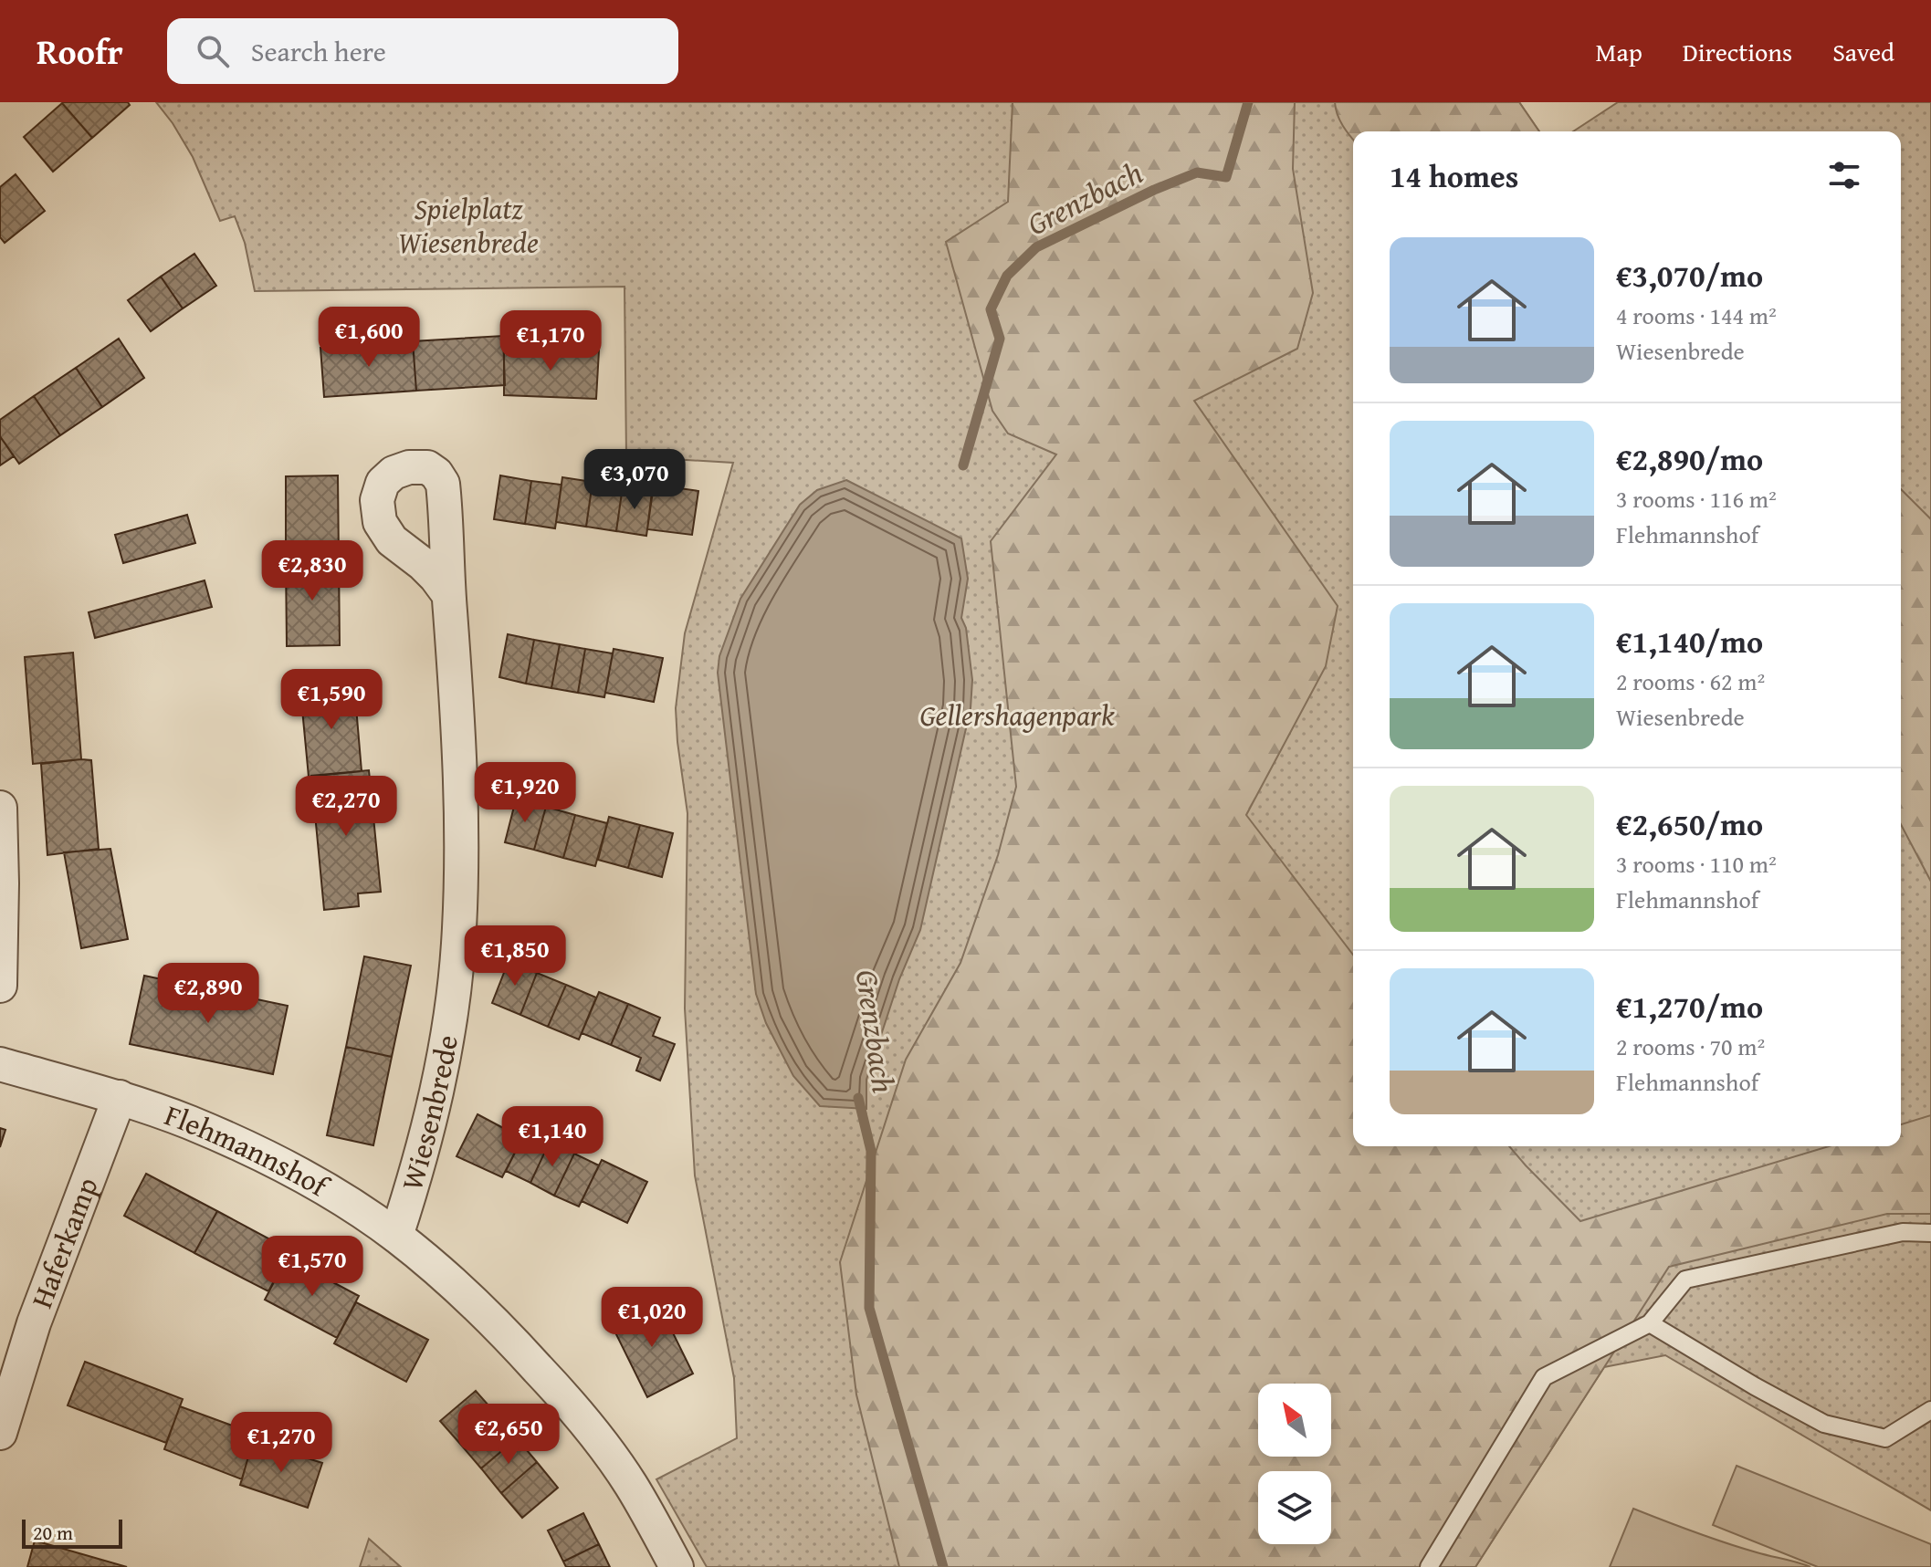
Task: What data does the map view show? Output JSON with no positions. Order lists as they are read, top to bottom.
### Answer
{
  "streets": {
    "street": ["Wiesenbrede", "Flehmannshof", "Haferkamp"]
  },
  "crossings": [
    ["Wiesenbrede", "Flehmannshof"],
    ["Flehmannshof", "Haferkamp"]
  ],
  "water": ["Grenzbach"],
  "parks": ["Spielplatz Wiesenbrede", "Gellershagenpark"],
  "scale_bar": "20 m",
  "north": "top left",
  "page": {
    "header": "Roofr",
    "search": "Search here",
    "nav": ["Map", "Directions", "Saved"],
    "heading": "14 homes",
    "list": [
      {
        "name": "€3,070/mo",
        "note": "4 rooms · 144 m² · Wiesenbrede"
      },
      {
        "name": "€2,890/mo",
        "note": "3 rooms · 116 m² · Flehmannshof"
      },
      {
        "name": "€1,140/mo",
        "note": "2 rooms · 62 m² · Wiesenbrede"
      },
      {
        "name": "€2,650/mo",
        "note": "3 rooms · 110 m² · Flehmannshof"
      },
      {
        "name": "€1,270/mo",
        "note": "2 rooms · 70 m² · Flehmannshof"
      }
    ],
    "price": [
      "€1,600",
      "€1,170",
      "€3,070",
      "€2,830",
      "€1,590",
      "€1,920",
      "€2,270",
      "€1,850",
      "€2,890",
      "€1,140",
      "€1,570",
      "€1,020",
      "€2,650",
      "€1,270"
    ],
    "scale": "20 m"
  }
}
